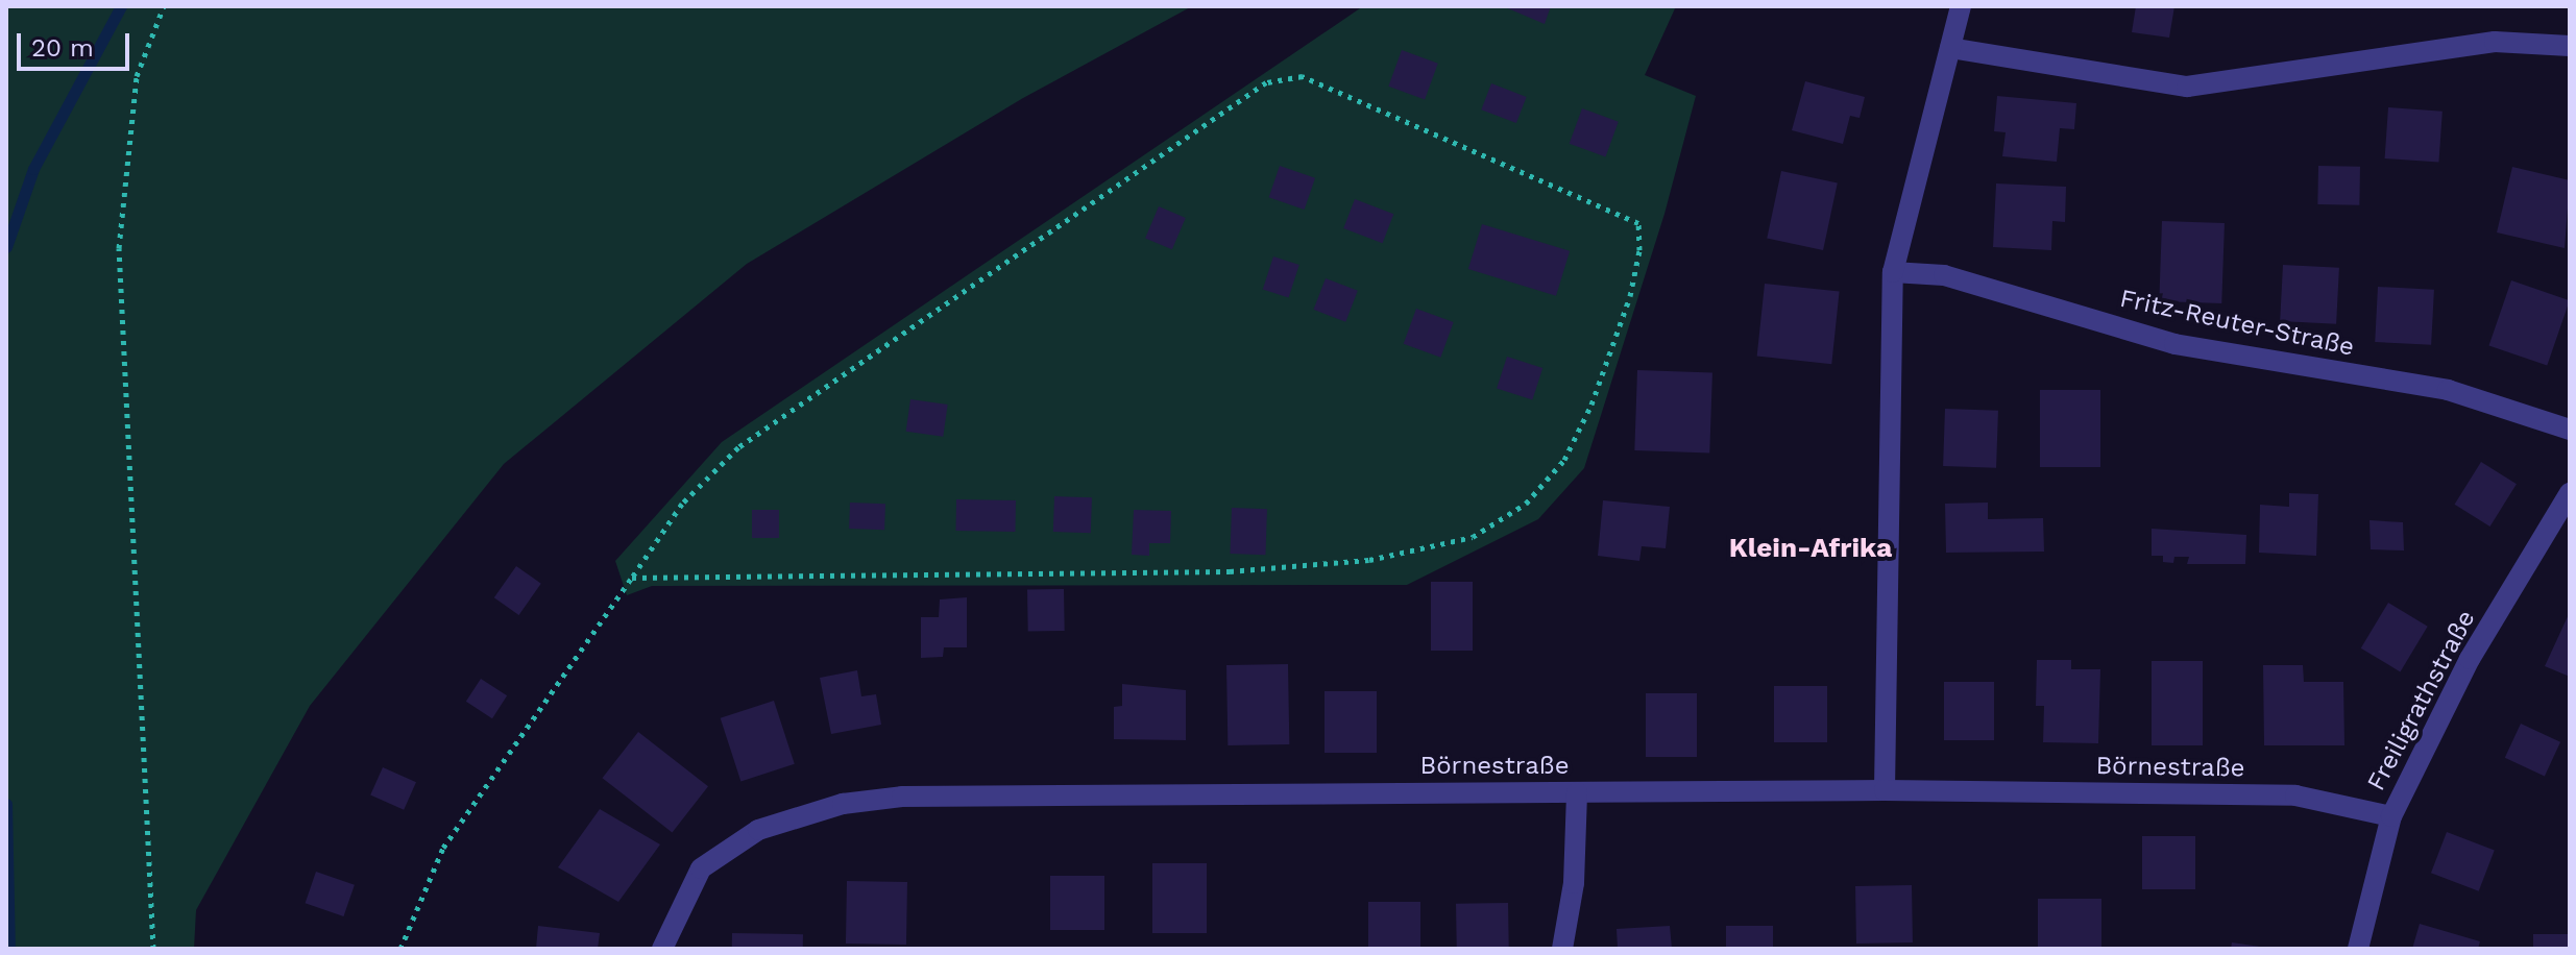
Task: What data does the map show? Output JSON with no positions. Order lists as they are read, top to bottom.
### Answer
{
  "streets": {
    "street": ["Fritz-Reuter-Straße", "Freiligrathstraße", "Börnestraße"]
  },
  "crossings": [
    ["Freiligrathstraße", "Börnestraße"]
  ],
  "districts": ["Klein-Afrika"],
  "scale_bar": "20 m"
}
